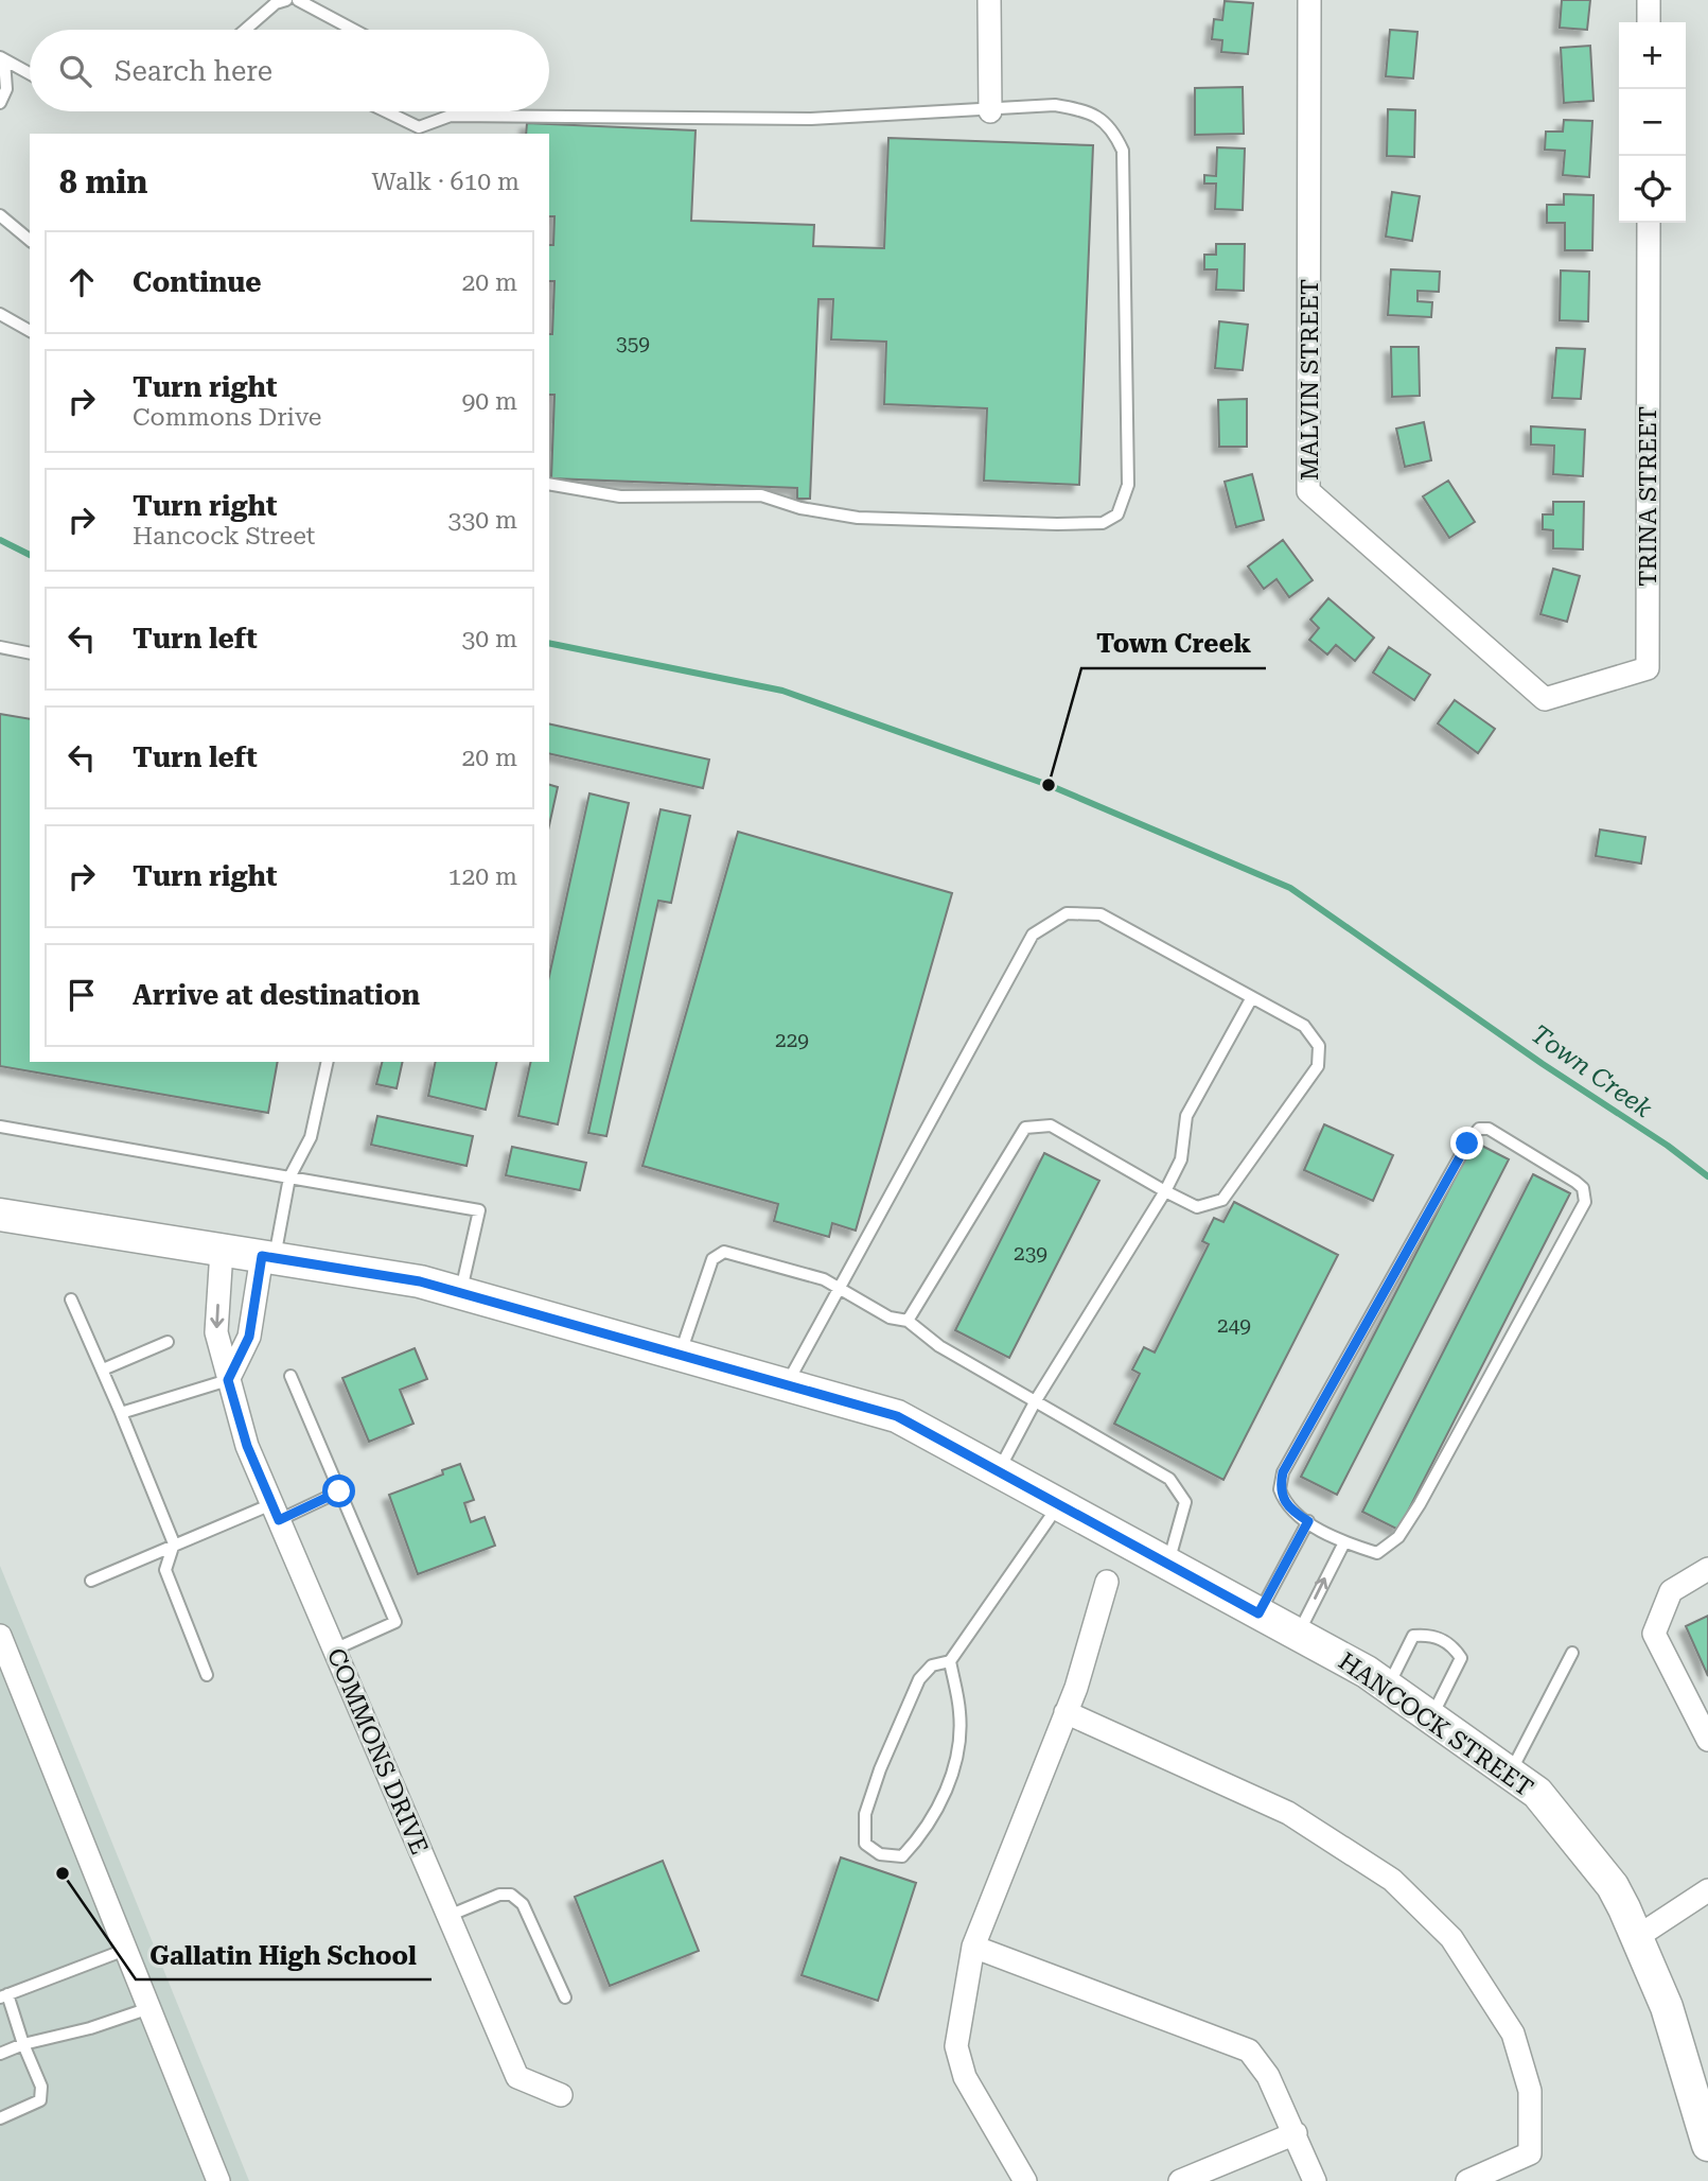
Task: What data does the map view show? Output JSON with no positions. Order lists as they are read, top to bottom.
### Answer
{
  "streets": {
    "street": [
      "MALVIN STREET",
      "TRINA STREET",
      "HANCOCK STREET",
      "COMMONS DRIVE"
    ]
  },
  "crossings": [
    ["MALVIN STREET", "TRINA STREET"],
    ["HANCOCK STREET", "COMMONS DRIVE"]
  ],
  "water": ["Town Creek"],
  "places": ["Town Creek", "Gallatin High School"],
  "house_numbers": [
    "359",
    "229",
    "239",
    "249"
  ],
  "page": {
    "map_buttons": ["+", "−"],
    "search": "Search here",
    "heading": ["8 min", "Walk · 610 m"],
    "list": [
      ["Continue", "20 m"],
      ["Turn right", "Commons Drive", "90 m"],
      ["Turn right", "Hancock Street", "330 m"],
      ["Turn left", "30 m"],
      ["Turn left", "20 m"],
      ["Turn right", "120 m"],
      "Arrive at destination"
    ]
  }
}
